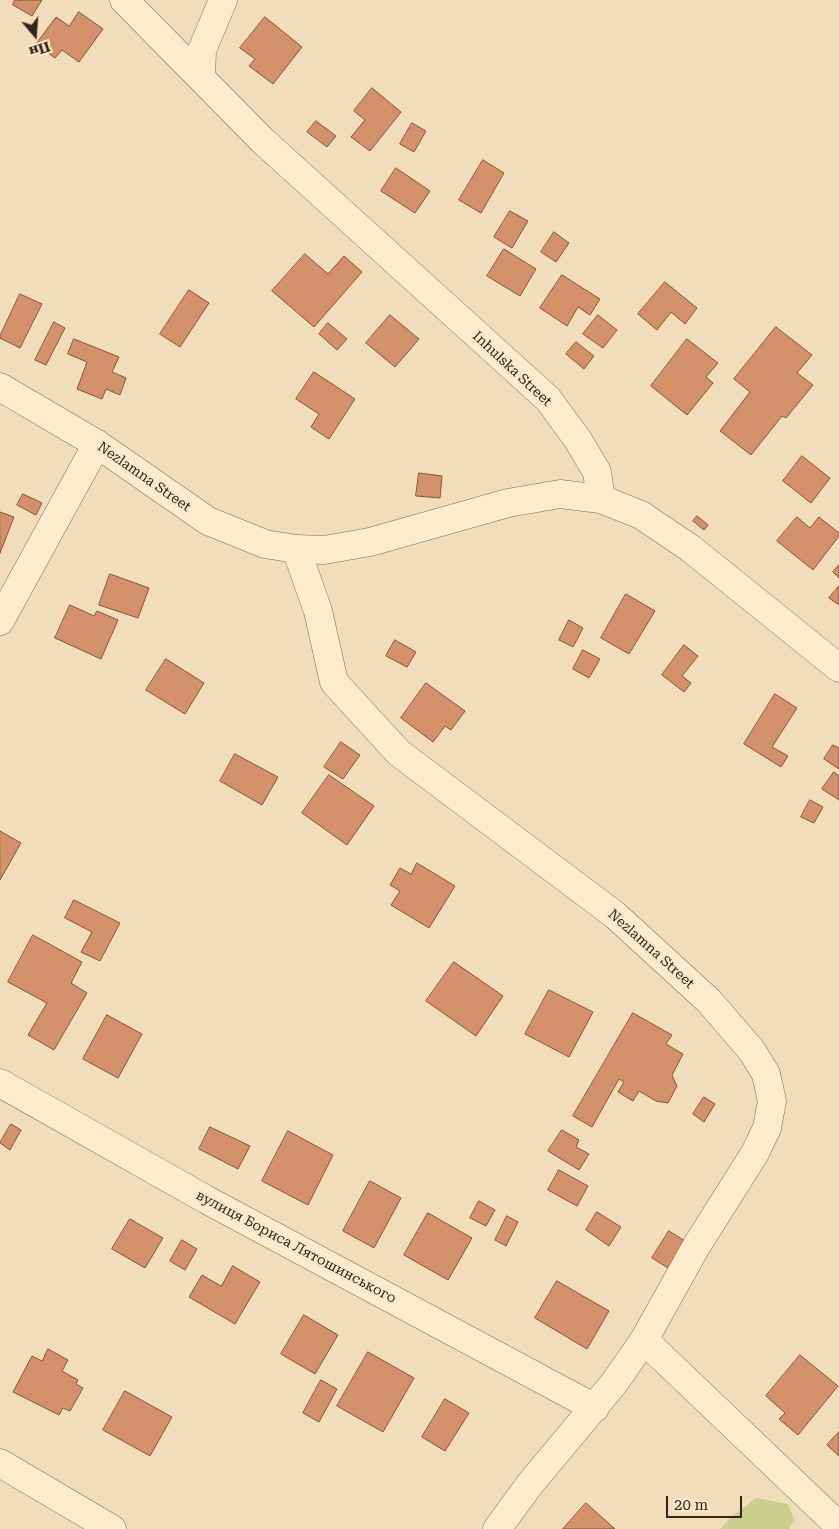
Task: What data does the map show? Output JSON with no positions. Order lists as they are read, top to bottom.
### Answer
{
  "streets": {
    "street": ["Inhulska Street", "Nezlamna Street", "вулиця Бориса Лятошинського"]
  },
  "crossings": [
    ["Inhulska Street", "Nezlamna Street"],
    ["Nezlamna Street", "вулиця Бориса Лятошинського"]
  ],
  "scale_bar": "20 m",
  "north": "bottom"
}
